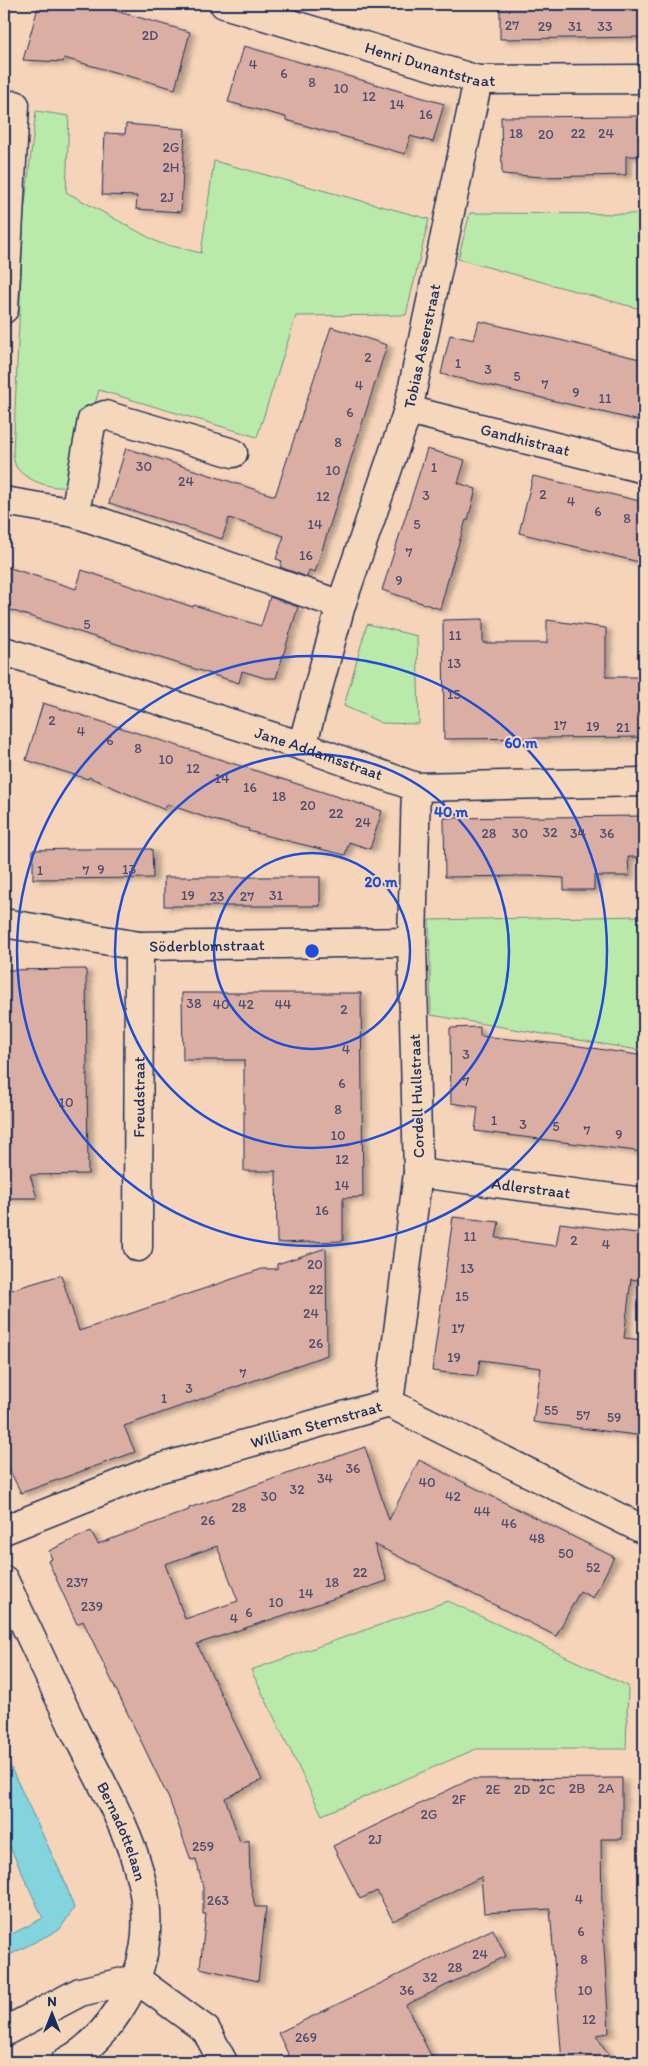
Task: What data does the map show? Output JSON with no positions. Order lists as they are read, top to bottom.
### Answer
{
  "streets": {
    "street": [
      "Henri Dunantstraat",
      "Tobias Asserstraat",
      "Gandhistraat",
      "Jane Addamsstraat",
      "Söderblomstraat",
      "Cordell Hullstraat",
      "Freudstraat",
      "Adlerstraat",
      "William Sternstraat",
      "Bernadottelaan"
    ]
  },
  "crossings": [
    ["Henri Dunantstraat", "Tobias Asserstraat"],
    ["Tobias Asserstraat", "Gandhistraat"],
    ["Tobias Asserstraat", "Jane Addamsstraat"],
    ["Jane Addamsstraat", "Cordell Hullstraat"],
    ["Söderblomstraat", "Cordell Hullstraat"],
    ["Söderblomstraat", "Freudstraat"],
    ["Cordell Hullstraat", "Adlerstraat"],
    ["Cordell Hullstraat", "William Sternstraat"]
  ],
  "house_numbers": [
    "27",
    "29",
    "31",
    "33",
    "2D",
    "4",
    "6",
    "8",
    "10",
    "12",
    "14",
    "16",
    "18",
    "22",
    "24",
    "20",
    "2G",
    "2H",
    "2J",
    "2",
    "1",
    "3",
    "5",
    "7",
    "4",
    "9",
    "11",
    "6",
    "8",
    "30",
    "1",
    "10",
    "24",
    "2",
    "3",
    "12",
    "4",
    "6",
    "8",
    "14",
    "5",
    "7",
    "16",
    "9",
    "5",
    "11",
    "13",
    "15",
    "2",
    "17",
    "19",
    "21",
    "4",
    "6",
    "8",
    "10",
    "12",
    "14",
    "16",
    "18",
    "20",
    "22",
    "24",
    "32",
    "28",
    "30",
    "34",
    "36",
    "9",
    "13",
    "1",
    "7",
    "19",
    "31",
    "23",
    "27",
    "38",
    "40",
    "42",
    "44",
    "2",
    "4",
    "3",
    "7",
    "6",
    "10",
    "8",
    "1",
    "3",
    "5",
    "7",
    "9",
    "10",
    "12",
    "14",
    "16",
    "11",
    "2",
    "4",
    "20",
    "13",
    "22",
    "15",
    "24",
    "17",
    "26",
    "19",
    "7",
    "3",
    "1",
    "55",
    "57",
    "59",
    "36",
    "34",
    "40",
    "32",
    "30",
    "42",
    "28",
    "44",
    "26",
    "46",
    "48",
    "50",
    "52",
    "22",
    "237",
    "18",
    "14",
    "10",
    "239",
    "6",
    "4",
    "2B",
    "2A",
    "2E",
    "2D",
    "2C",
    "2F",
    "2G",
    "2J",
    "259",
    "4",
    "263",
    "6",
    "24",
    "8",
    "28",
    "32",
    "36",
    "10",
    "12",
    "269"
  ],
  "north": "top",
  "rings": ["60 m", "40 m", "20 m"]
}
